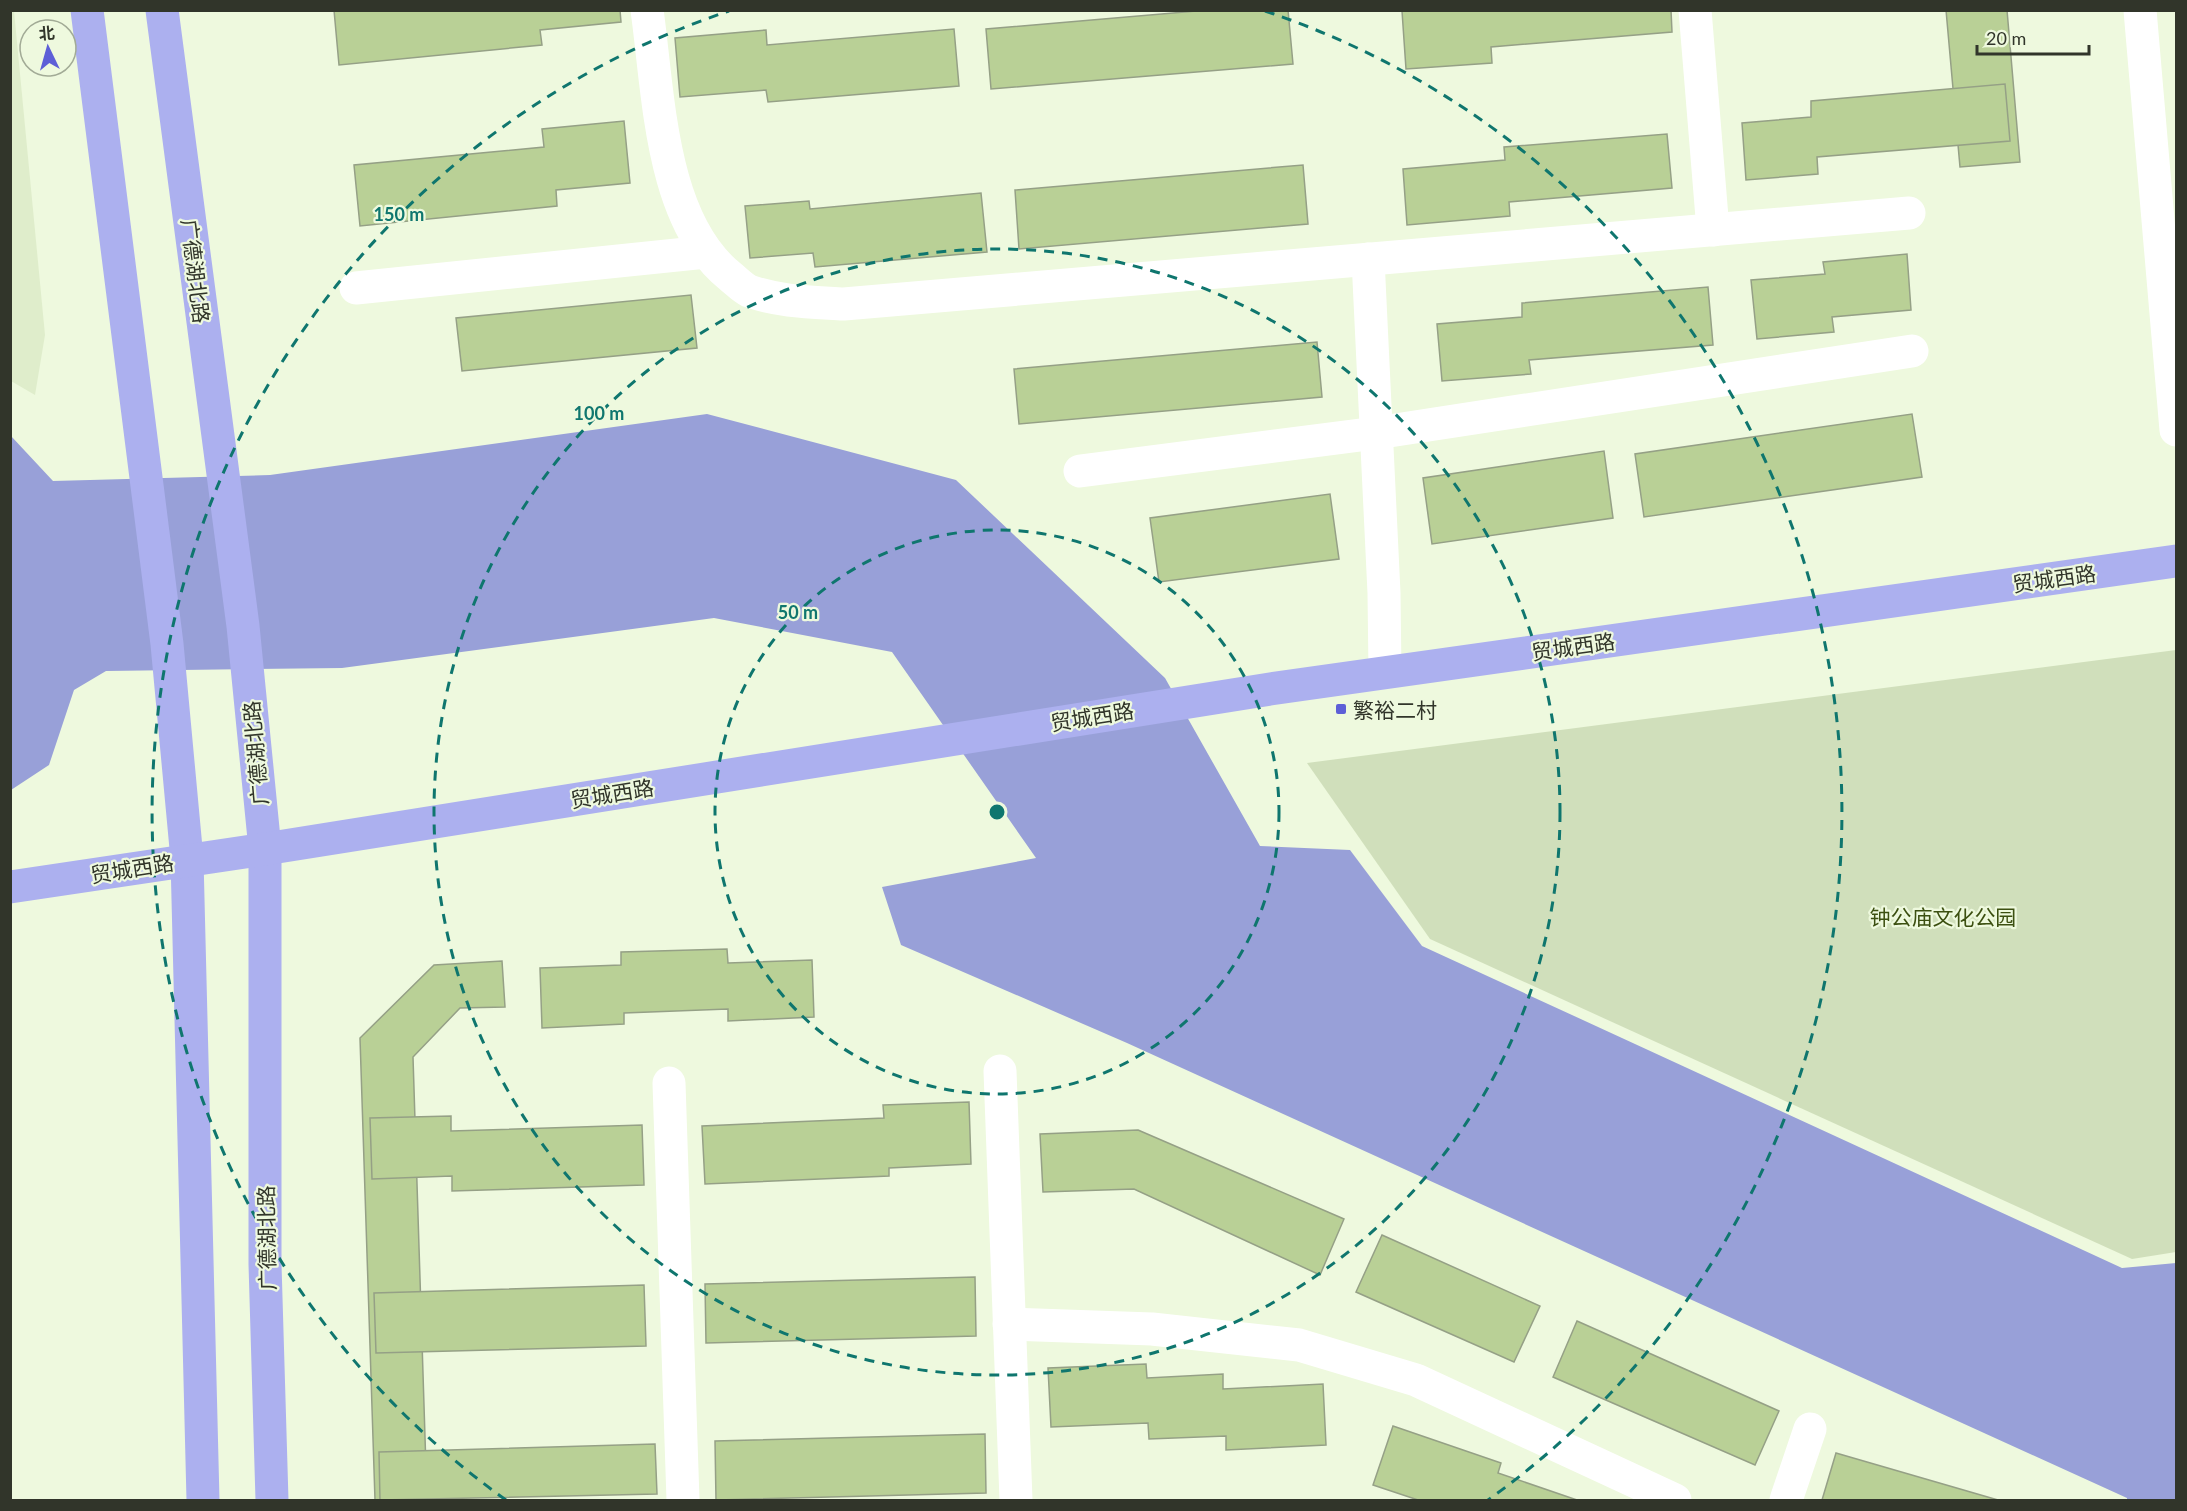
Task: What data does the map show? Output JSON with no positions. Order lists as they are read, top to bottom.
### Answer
{
  "streets": {
    "main road": ["广德湖北路", "贸城西路"]
  },
  "crossings": [
    ["广德湖北路", "贸城西路"]
  ],
  "parks": ["钟公庙文化公园"],
  "places": {
    "transit": ["繁裕二村"]
  },
  "scale_bar": "20 m",
  "north": "top",
  "rings": ["150 m", "100 m", "50 m"]
}
